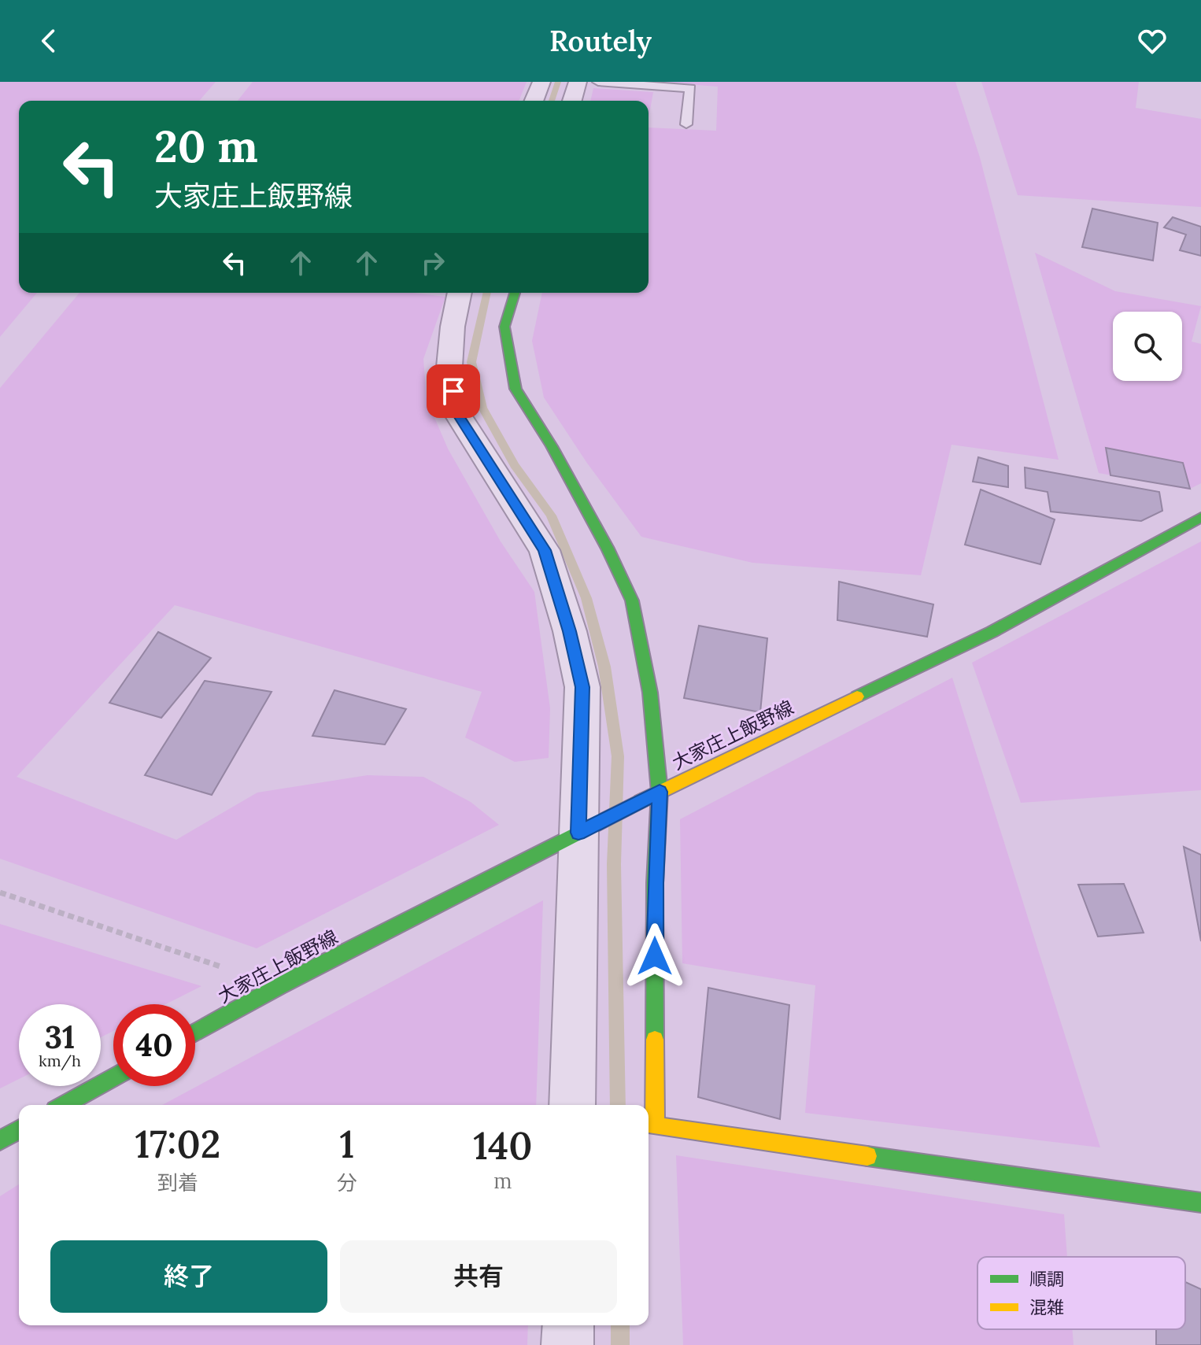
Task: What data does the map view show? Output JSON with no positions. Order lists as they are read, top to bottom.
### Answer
{
  "streets": {
    "street": ["大家庄上飯野線"]
  },
  "legend": ["順調", "混雑"],
  "page": {
    "header": "Routely",
    "turn": ["20 m", "大家庄上飯野線"],
    "speed": "31 km/h",
    "limit": "40",
    "eta": [
      "17:02",
      "到着",
      "1",
      "分",
      "140",
      "m"
    ],
    "buttons": ["終了", "共有"]
  }
}
